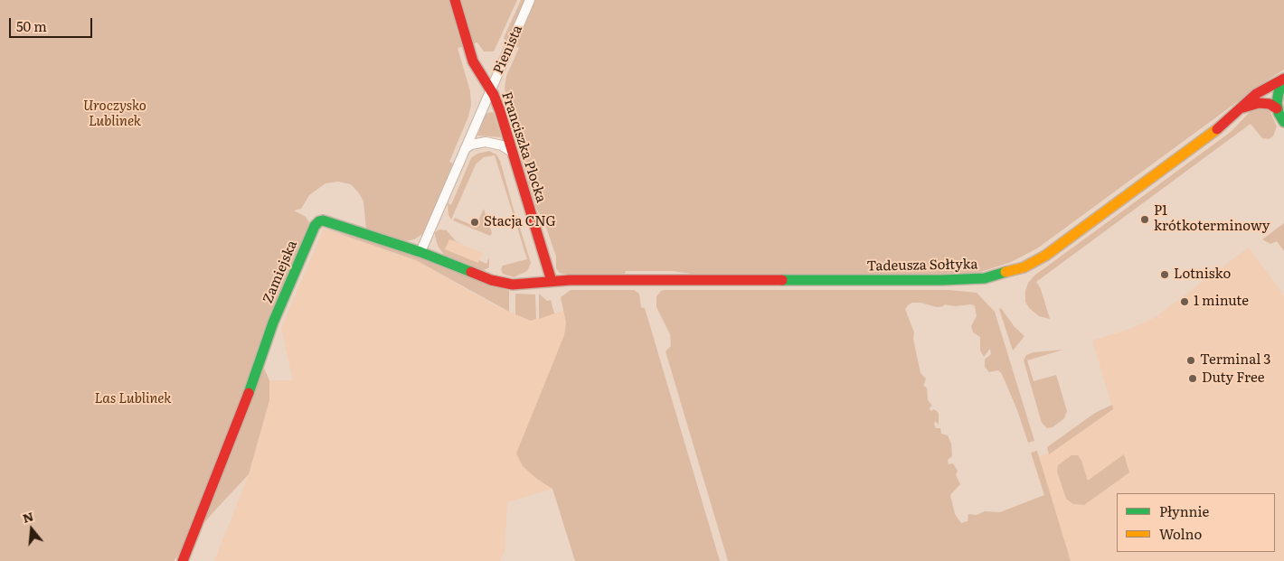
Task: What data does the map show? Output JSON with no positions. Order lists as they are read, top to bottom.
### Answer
{
  "streets": {
    "street": [
      "Pienista",
      "Franciszka Plocka",
      "Tadeusza Sołtyka",
      "Zamiejska"
    ]
  },
  "crossings": [
    ["Pienista", "Franciszka Plocka"],
    ["Pienista", "Zamiejska"],
    ["Franciszka Plocka", "Tadeusza Sołtyka"],
    ["Franciszka Plocka", "Zamiejska"],
    ["Tadeusza Sołtyka", "Zamiejska"]
  ],
  "parks": ["Uroczysko Lublinek", "Las Lublinek"],
  "places": [
    "P1 krótkoterminowy",
    "Stacja CNG",
    "Lotnisko",
    "1 minute",
    "Terminal 3",
    "Duty Free"
  ],
  "legend": ["Płynnie", "Wolno"],
  "scale_bar": "50 m",
  "north": "top"
}
